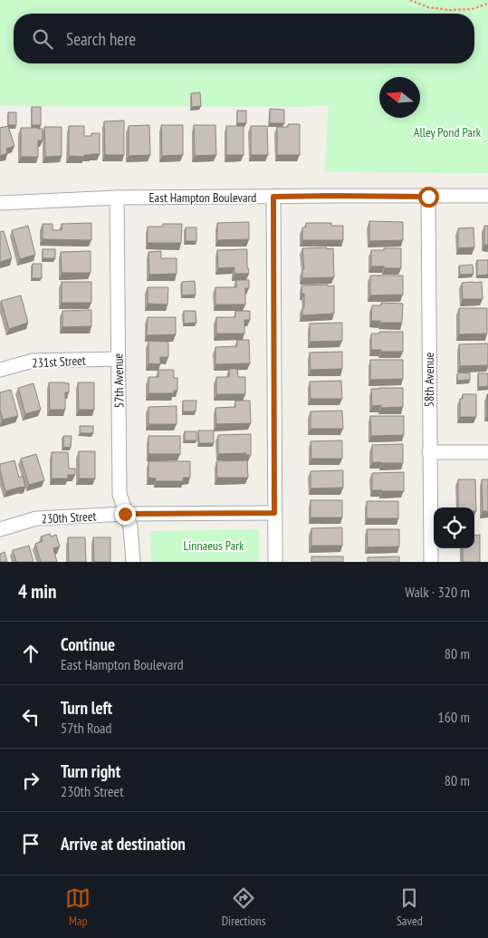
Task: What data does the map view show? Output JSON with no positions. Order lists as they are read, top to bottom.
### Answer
{
  "streets": {
    "street": [
      "East Hampton Boulevard",
      "231st Street",
      "58th Avenue",
      "57th Avenue",
      "230th Street"
    ]
  },
  "crossings": [
    ["East Hampton Boulevard", "58th Avenue"],
    ["East Hampton Boulevard", "57th Avenue"],
    ["231st Street", "57th Avenue"],
    ["57th Avenue", "230th Street"]
  ],
  "parks": ["Alley Pond Park", "Linnaeus Park"],
  "north": "left",
  "page": {
    "search": "Search here",
    "heading": ["4 min", "Walk · 320 m"],
    "list": [
      ["Continue", "East Hampton Boulevard", "80 m"],
      ["Turn left", "57th Road", "160 m"],
      ["Turn right", "230th Street", "80 m"],
      "Arrive at destination"
    ],
    "nav": ["Map", "Directions", "Saved"]
  }
}
